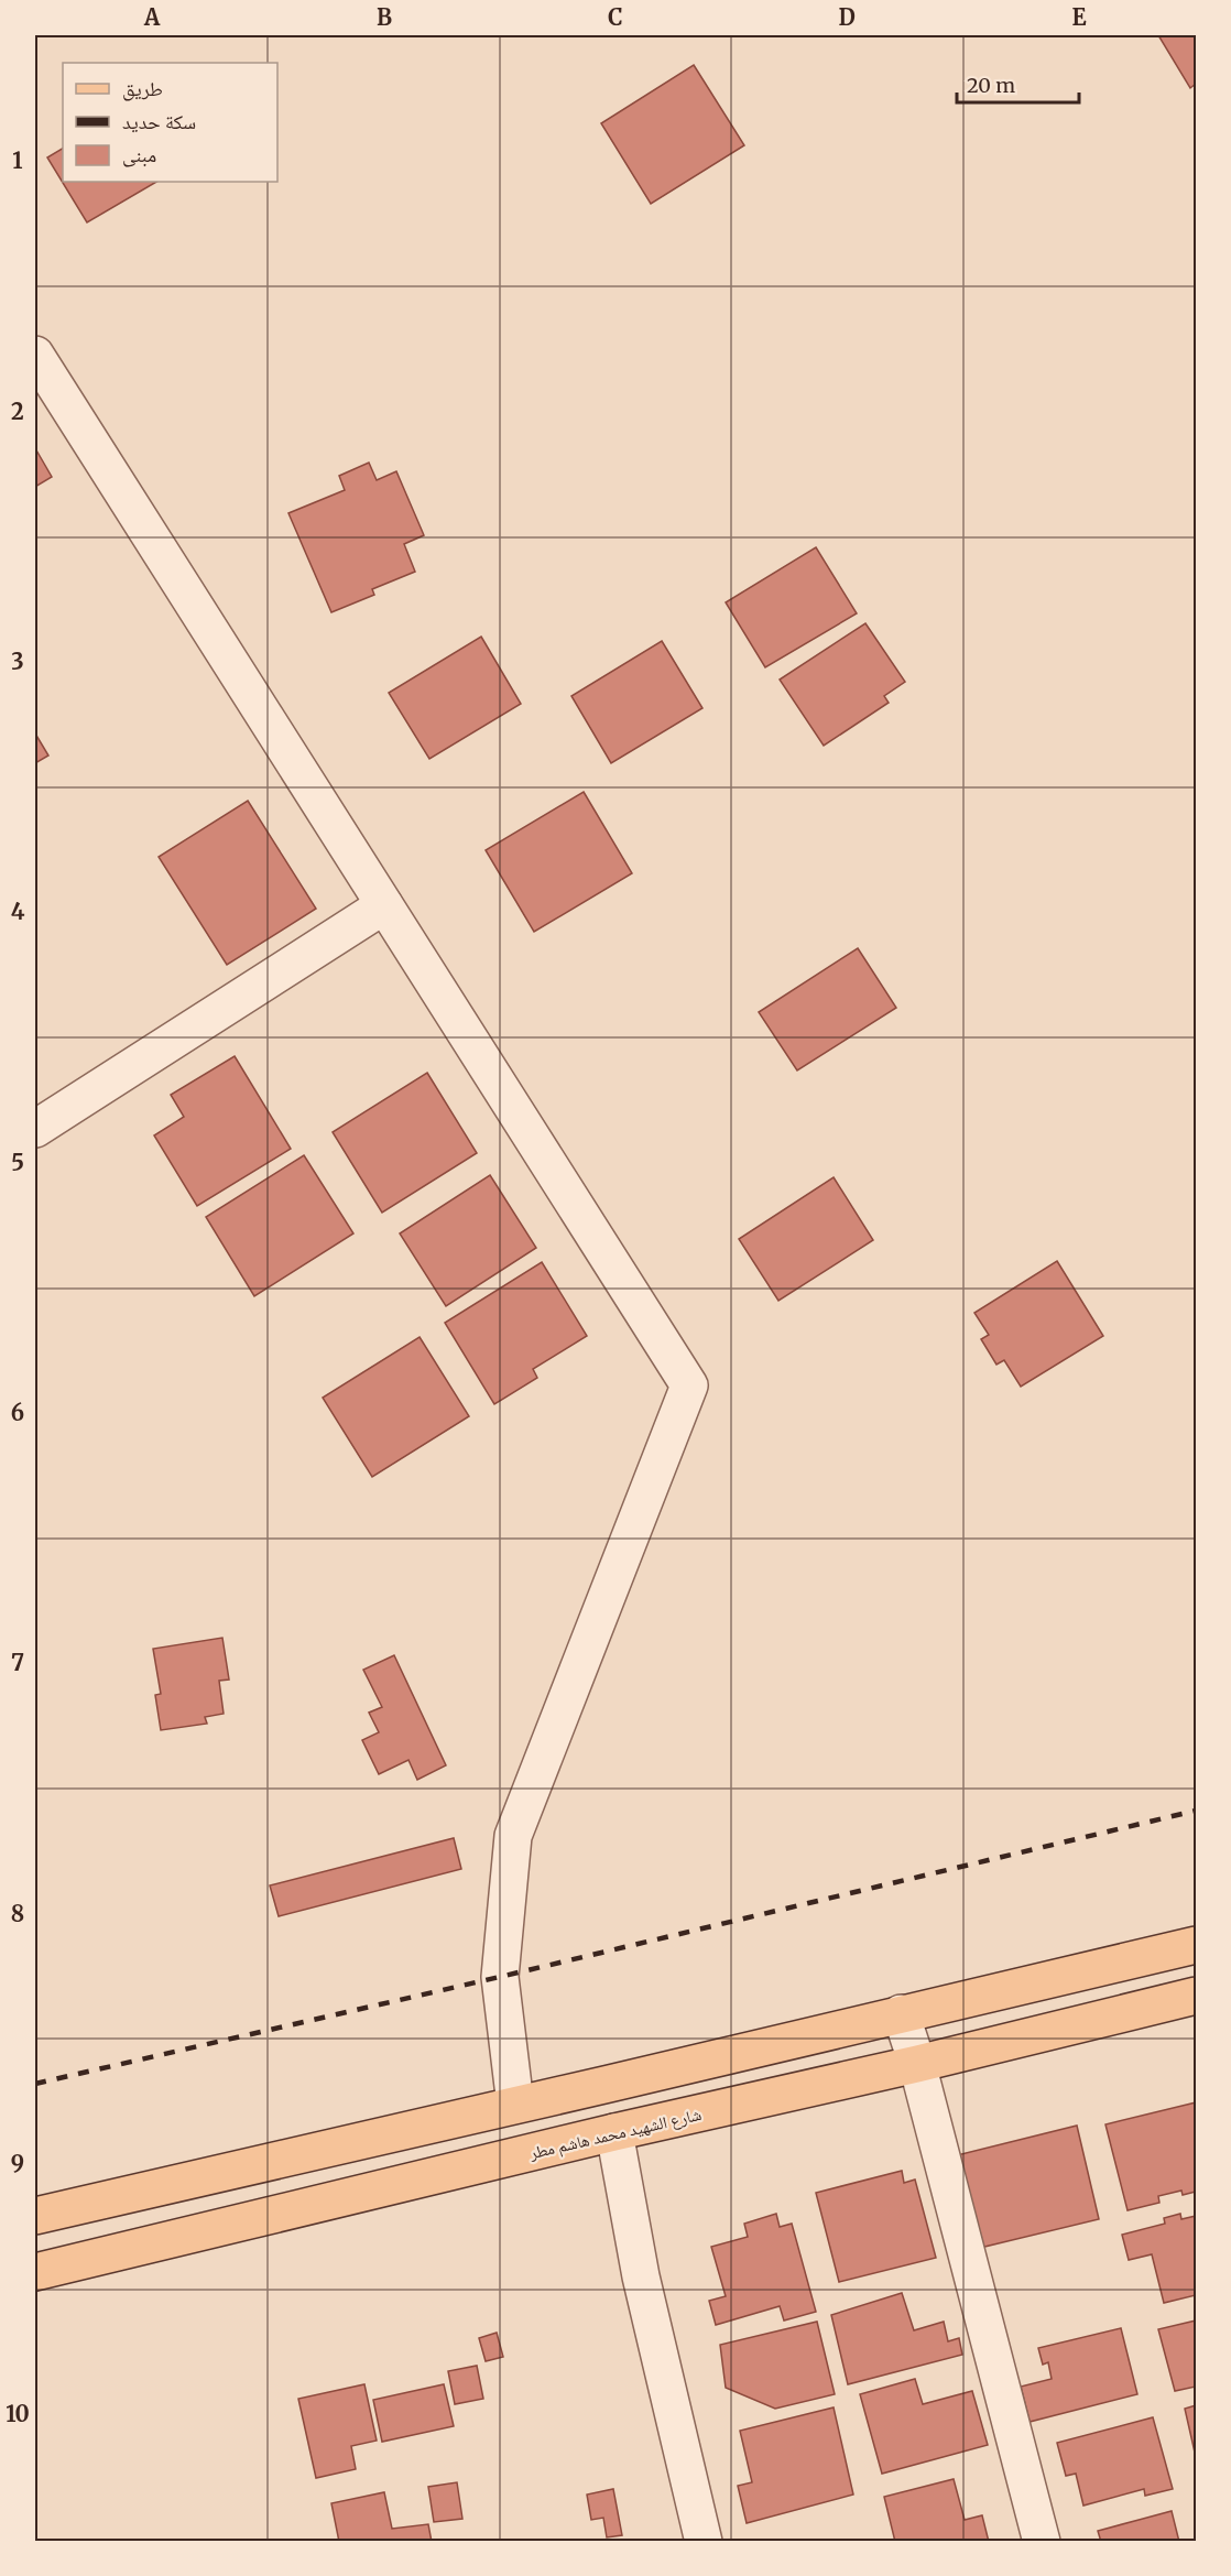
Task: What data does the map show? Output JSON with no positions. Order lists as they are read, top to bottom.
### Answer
{
  "streets": {
    "main road": ["شارع الشهيد محمد هاشم مطر"]
  },
  "legend": ["طريق", "سكة حديد", "مبنى"],
  "scale_bar": "20 m",
  "grid": {
    "columns": [
      "A",
      "B",
      "C",
      "D",
      "E"
    ],
    "rows": [
      "1",
      "2",
      "3",
      "4",
      "5",
      "6",
      "7",
      "8",
      "9",
      "10"
    ]
  }
}
